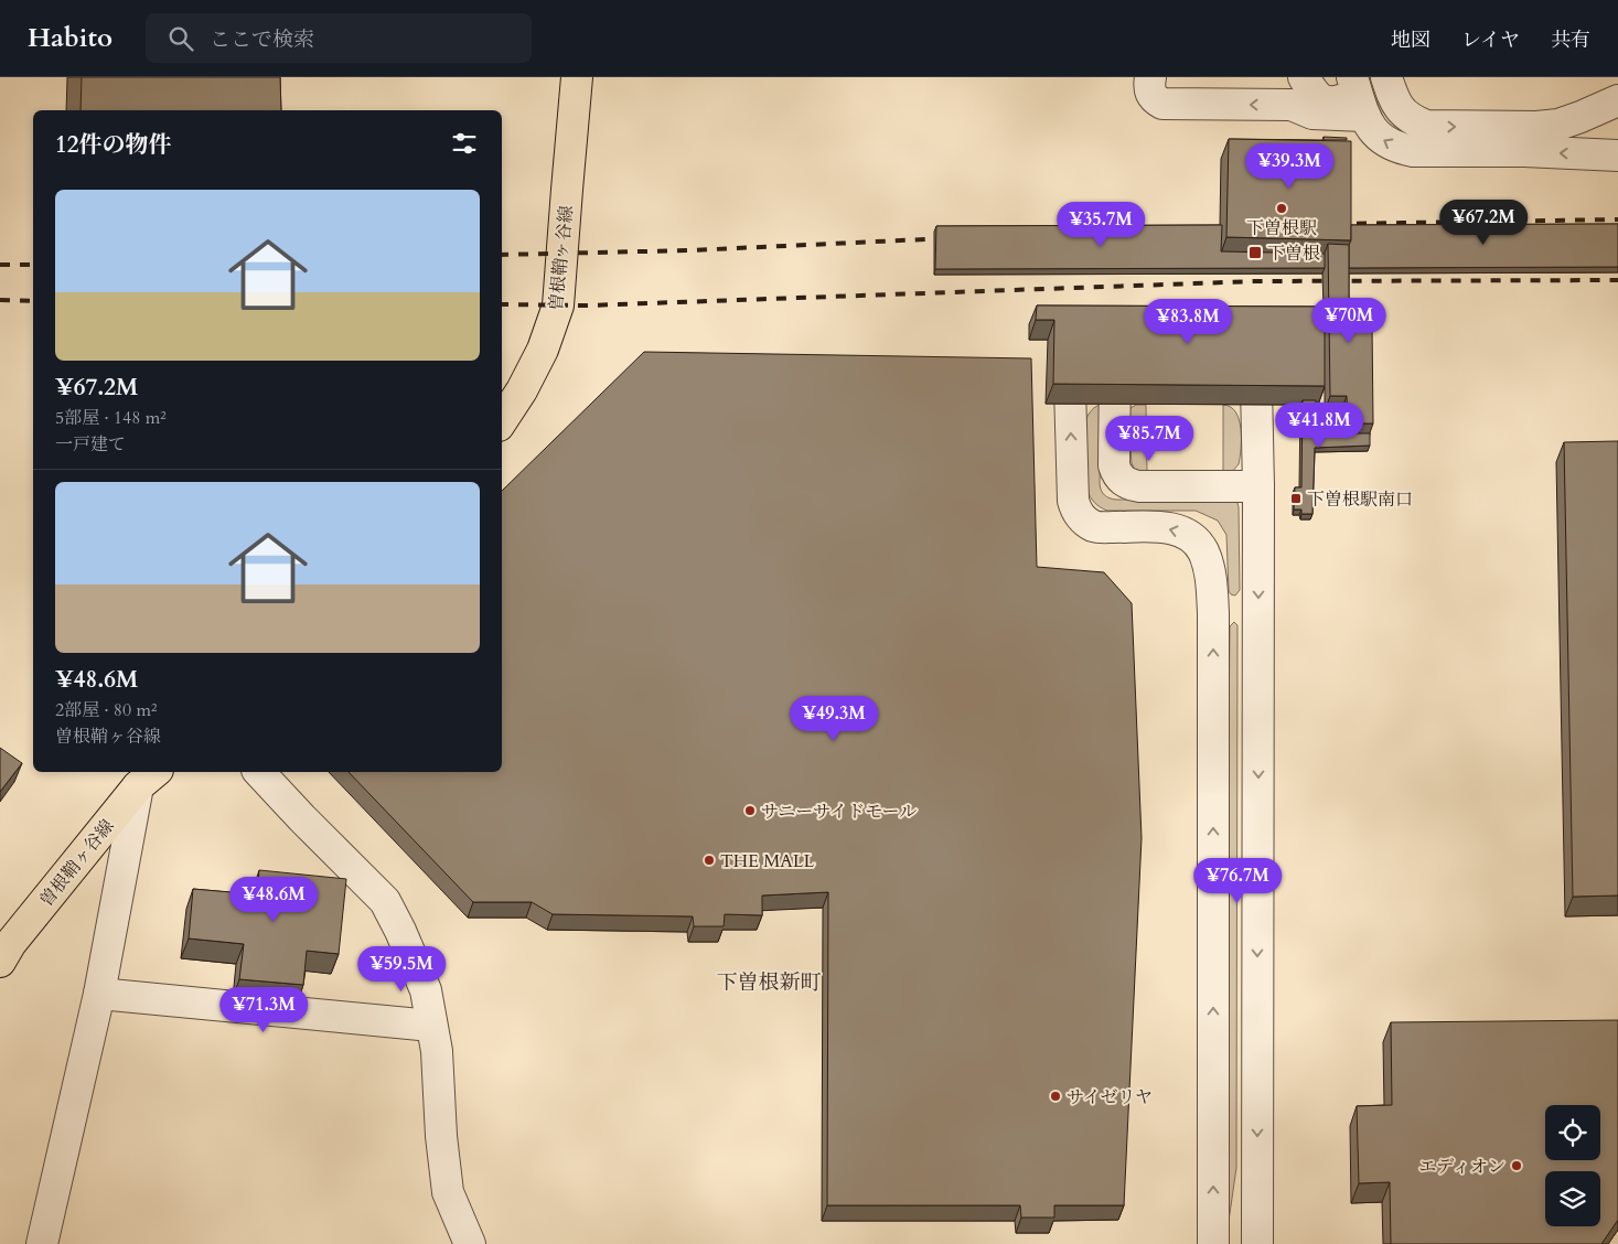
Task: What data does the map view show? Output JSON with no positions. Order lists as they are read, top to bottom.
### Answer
{
  "streets": {
    "main road": ["曽根鞘ヶ谷線"]
  },
  "districts": ["下曽根新町"],
  "places": {
    "other": [
      "下曽根駅",
      "サニーサイドモール",
      "THE MALL",
      "サイゼリヤ",
      "エディオン"
    ],
    "transit": ["下曽根", "下曽根駅南口"]
  },
  "page": {
    "header": "Habito",
    "search": "ここで検索",
    "nav": ["地図", "レイヤ", "共有"],
    "heading": "12件の物件",
    "price": [
      "¥39.3M",
      "¥67.2M",
      "¥35.7M",
      "¥70M",
      "¥83.8M",
      "¥41.8M",
      "¥85.7M",
      "¥49.3M",
      "¥76.7M",
      "¥48.6M",
      "¥59.5M",
      "¥71.3M"
    ],
    "list": [
      {
        "name": "¥67.2M",
        "note": "5部屋 · 148 m² · 一戸建て"
      },
      {
        "name": "¥48.6M",
        "note": "2部屋 · 80 m² · 曽根鞘ヶ谷線"
      }
    ]
  }
}
